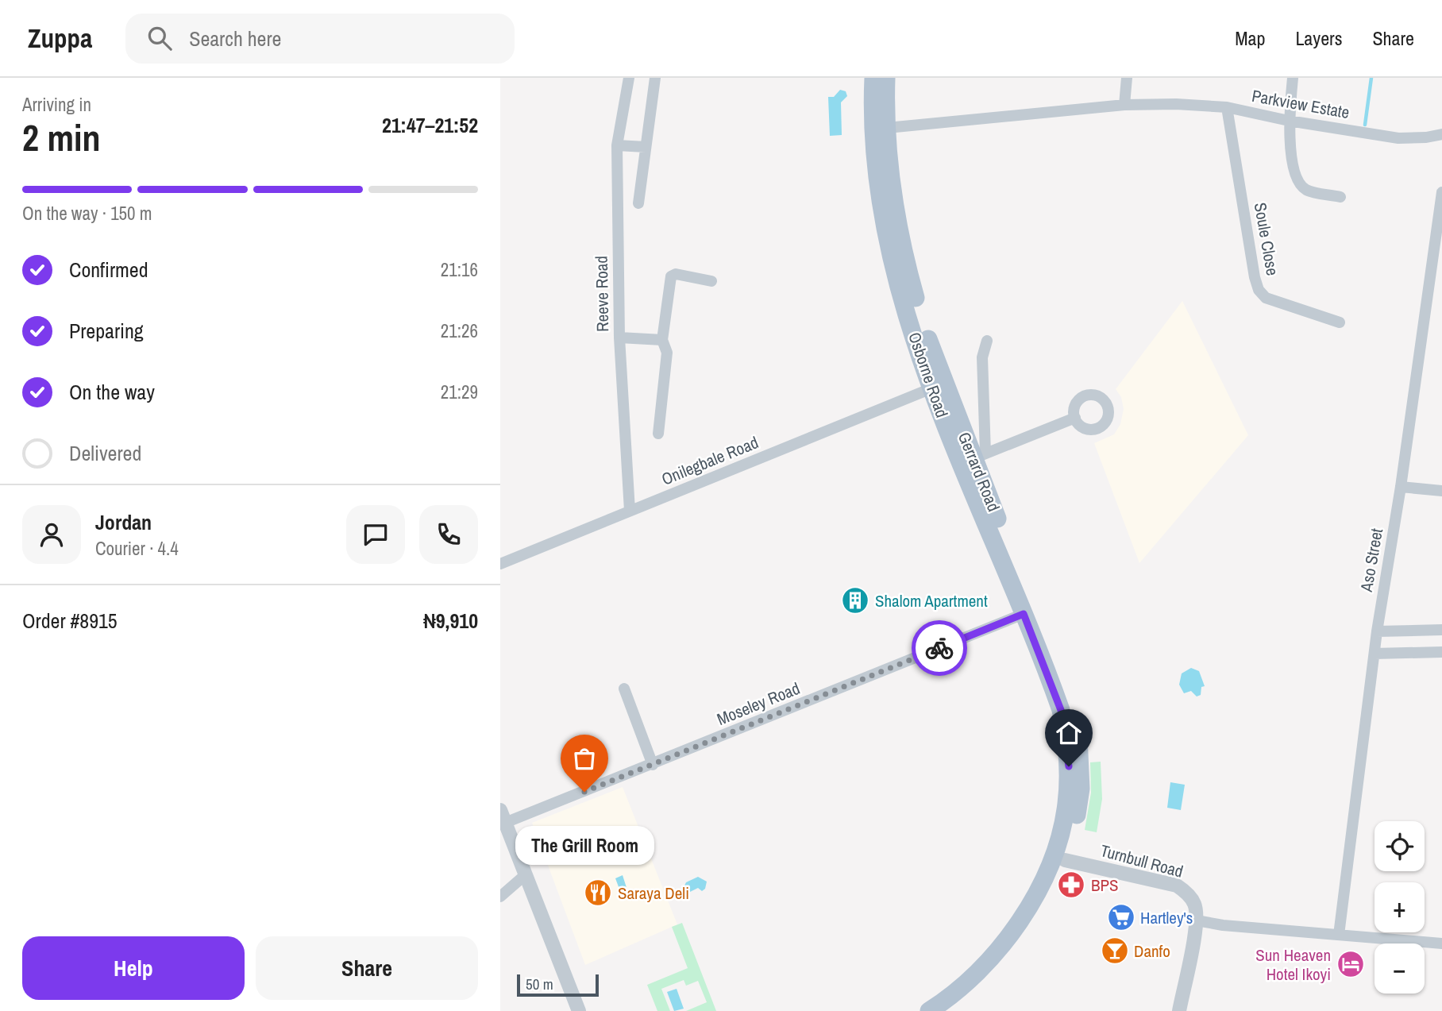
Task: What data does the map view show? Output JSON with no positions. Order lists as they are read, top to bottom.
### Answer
{
  "streets": {
    "main road": ["Osborne Road", "Gerrard Road"],
    "street": [
      "Parkview Estate",
      "Soule Close",
      "Reeve Road",
      "Onilegbale Road",
      "Aso Street",
      "Moseley Road",
      "Turnbull Road"
    ]
  },
  "crossings": [
    ["Parkview Estate", "Soule Close"],
    ["Parkview Estate", "Gerrard Road"],
    ["Reeve Road", "Onilegbale Road"],
    ["Osborne Road", "Onilegbale Road"],
    ["Osborne Road", "Gerrard Road"],
    ["Osborne Road", "Moseley Road"],
    ["Osborne Road", "Turnbull Road"],
    ["Gerrard Road", "Turnbull Road"]
  ],
  "places": {
    "building": ["Shalom Apartment"],
    "other": ["The Grill Room"],
    "pharmacy": ["BPS"],
    "restaurant": ["Saraya Deli"],
    "supermarket": ["Hartley's"],
    "bar": ["Danfo"],
    "hotel": ["Sun Heaven Hotel Ikoyi"]
  },
  "scale_bar": "50 m",
  "page": {
    "header": "Zuppa",
    "search": "Search here",
    "nav": ["Map", "Layers", "Share"],
    "heading": ["2 min", "Arriving in", "21:47–21:52"],
    "panel": [
      "Jordan",
      "Courier · 4.4",
      "Order #8915",
      "₦9,910"
    ],
    "bar": "On the way · 150 m",
    "list": [
      ["Confirmed", "21:16"],
      ["Preparing", "21:26"],
      ["On the way", "21:29"],
      "Delivered"
    ],
    "map_buttons": ["+", "−"],
    "bubble": "The Grill Room",
    "buttons": ["Help", "Share"],
    "scale": "50 m"
  }
}
